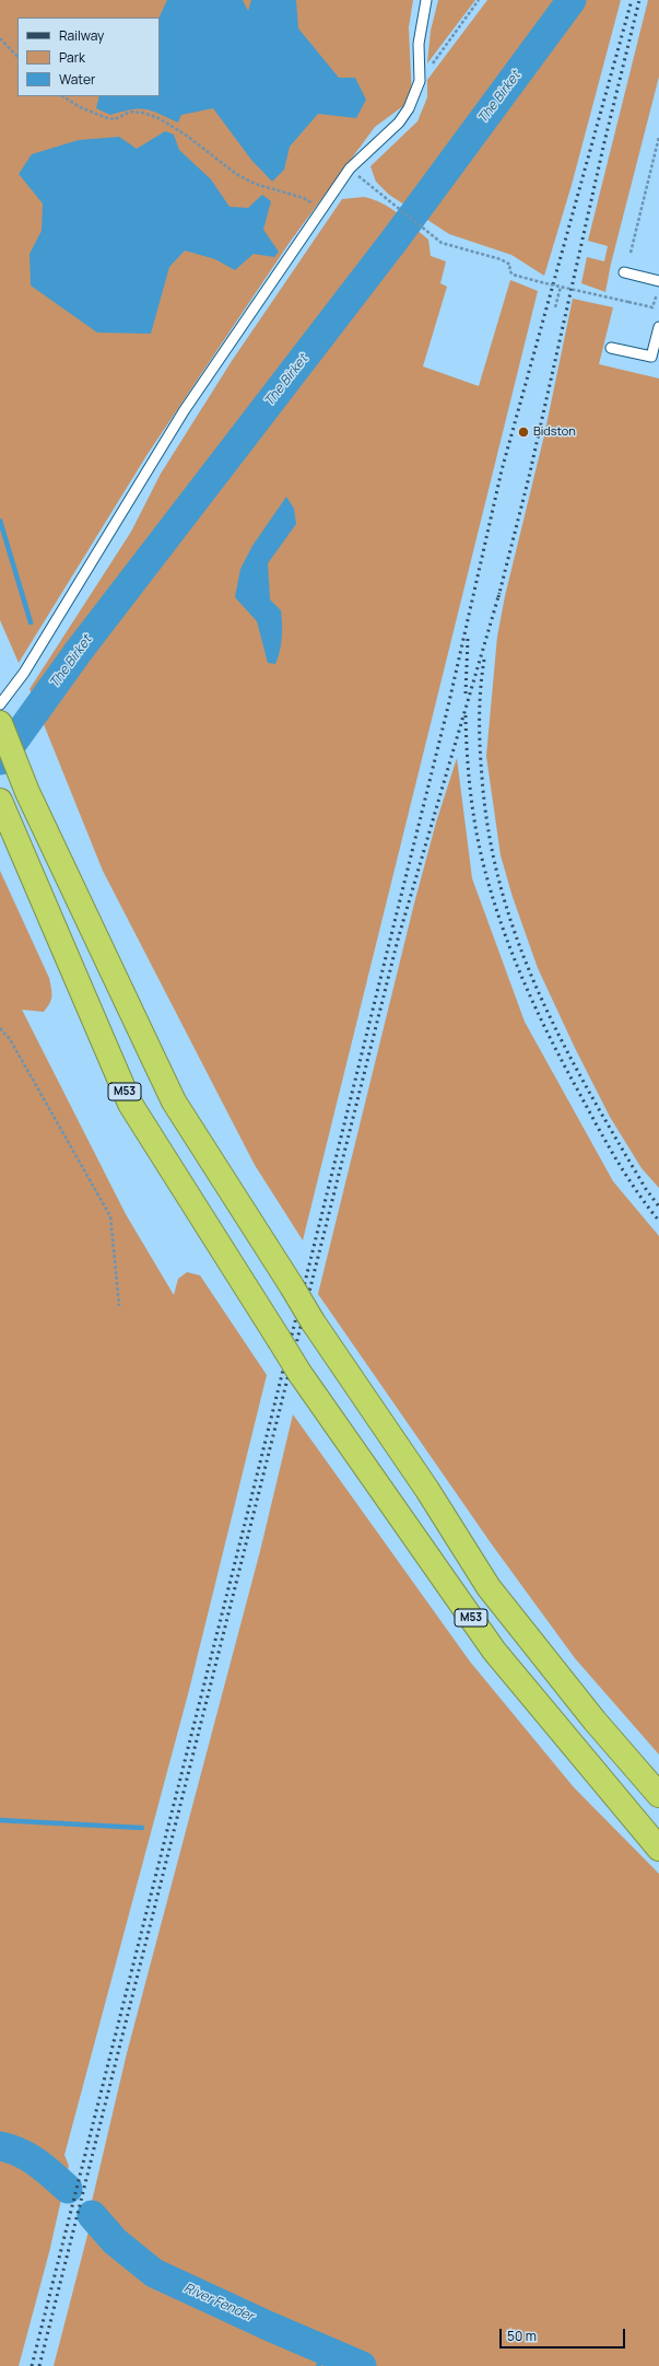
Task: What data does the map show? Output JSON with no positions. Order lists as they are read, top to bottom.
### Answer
{
  "streets": {
    "highway": ["M53"]
  },
  "water": ["The Birket", "River Fender"],
  "places": ["Bidston"],
  "legend": ["Railway", "Park", "Water"],
  "scale_bar": "50 m"
}
